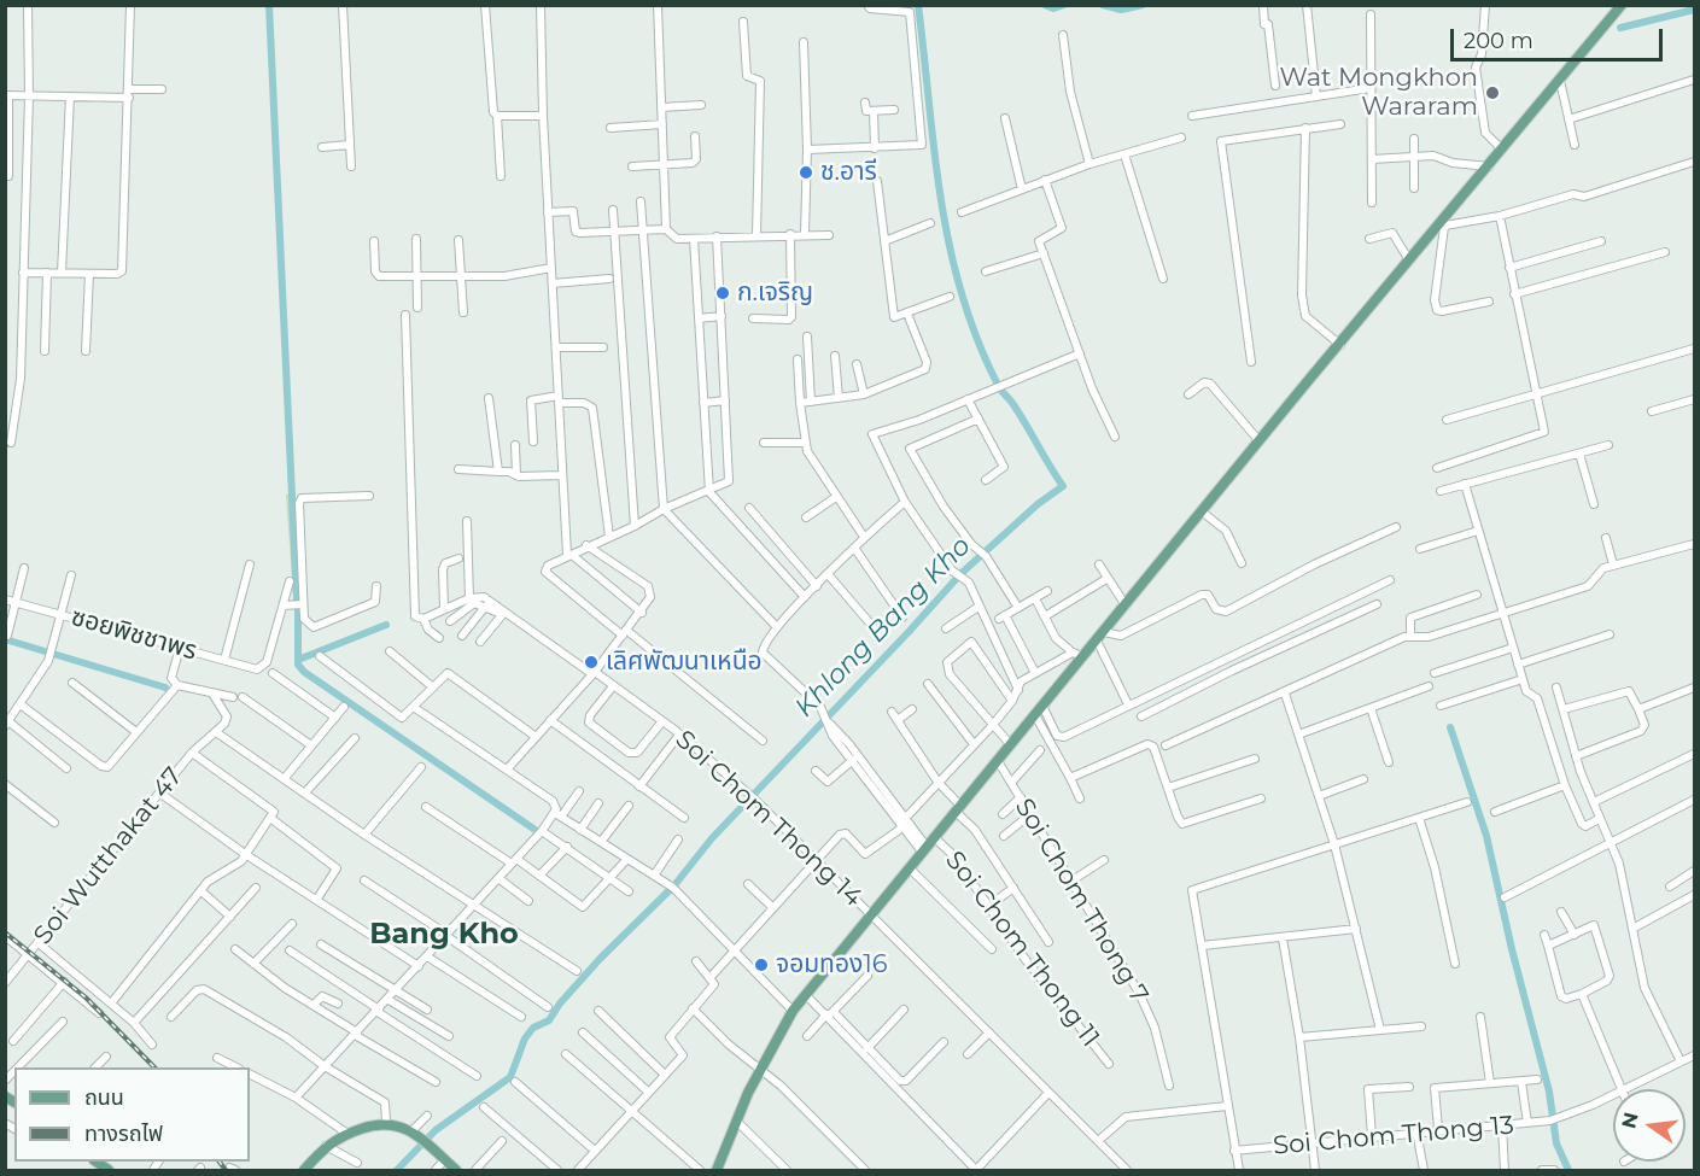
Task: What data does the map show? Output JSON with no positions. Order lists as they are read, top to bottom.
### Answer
{
  "streets": {
    "street": [
      "ซอยพิชชาพร",
      "Soi Chom Thong 14",
      "Soi Wutthakat 47",
      "Soi Chom Thong 7",
      "Soi Chom Thong 11",
      "Soi Chom Thong 13"
    ]
  },
  "districts": ["Bang Kho"],
  "water": ["Khlong Bang Kho"],
  "places": [
    "Wat Mongkhon Wararam",
    "ช.อารี",
    "ก.เจริญ",
    "เลิศพัฒนาเหนือ",
    "จอมทอง16"
  ],
  "legend": ["ถนน", "ทางรถไฟ"],
  "scale_bar": "200 m",
  "north": "left"
}
